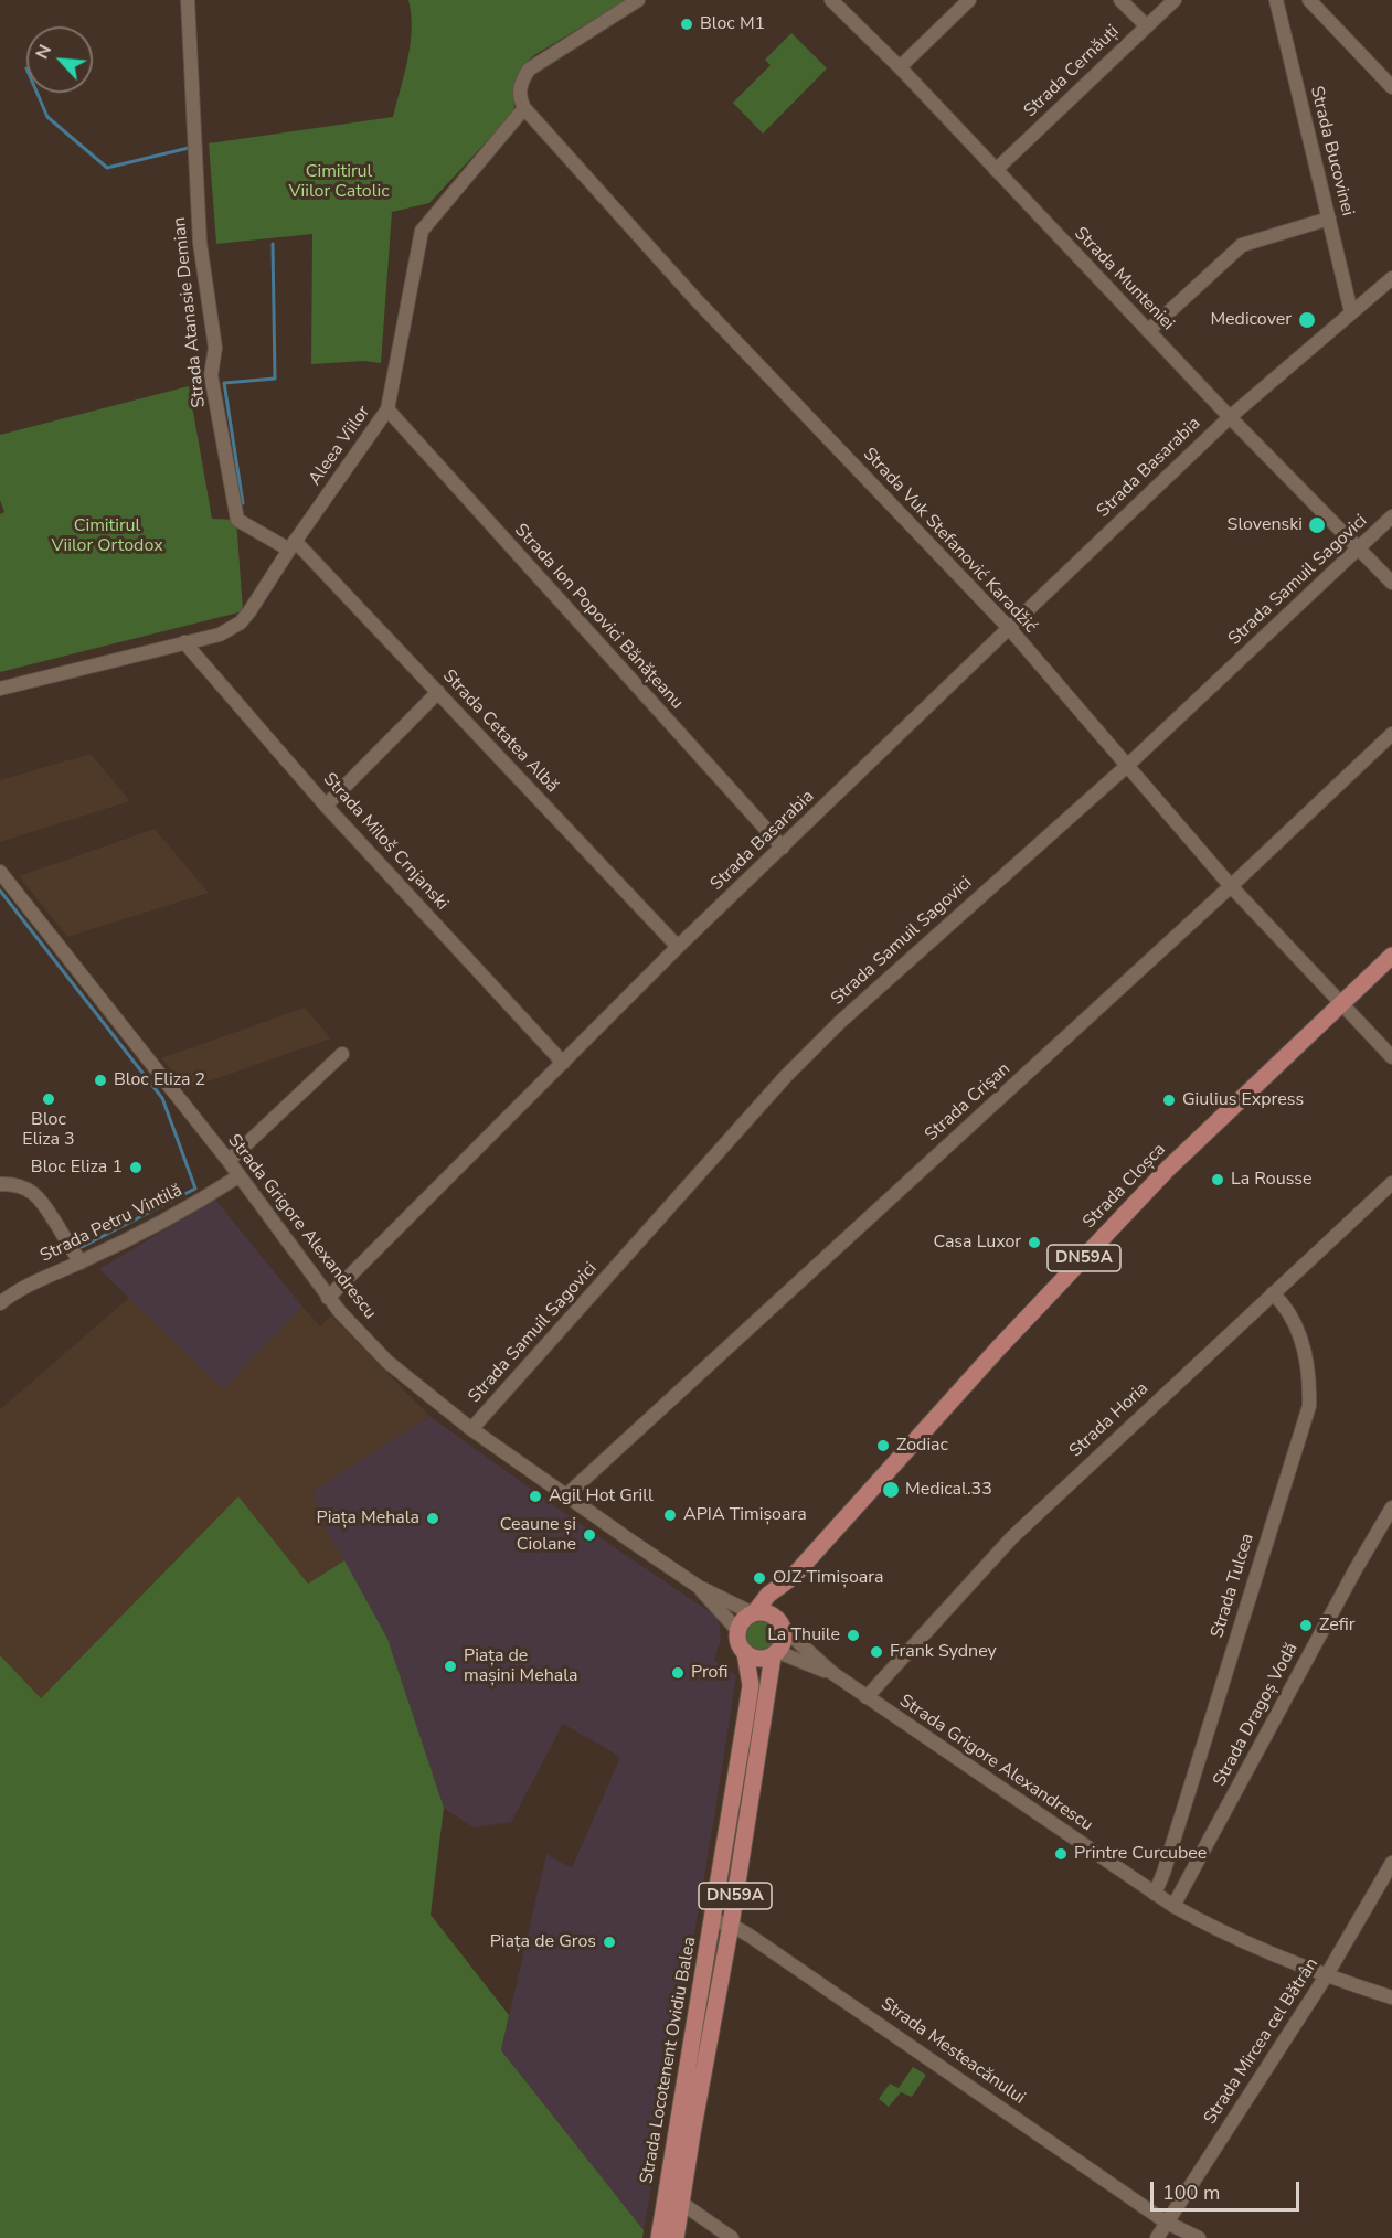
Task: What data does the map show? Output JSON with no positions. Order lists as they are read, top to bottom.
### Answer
{
  "streets": {
    "main road": ["Strada Cloșca", "DN59A", "Strada Locotenent Ovidiu Balea"],
    "street": [
      "Strada Cernăuți",
      "Strada Bucovinei",
      "Strada Munteniei",
      "Strada Atanasie Demian",
      "Aleea Viilor",
      "Strada Basarabia",
      "Strada Vuk Stefanović Karadžić",
      "Strada Samuil Sagovici",
      "Strada Ion Popovici Bănățeanu",
      "Strada Cetatea Albă",
      "Strada Miloš Crnjanski",
      "Strada Crișan",
      "Strada Petru Vintilă",
      "Strada Grigore Alexandrescu",
      "Strada Horia",
      "Strada Tulcea",
      "Strada Dragoș Vodă",
      "Strada Mircea cel Bătrân",
      "Strada Mesteacănului"
    ]
  },
  "crossings": [
    ["Strada Cernăuți", "Strada Munteniei"],
    ["Strada Bucovinei", "Strada Basarabia"],
    ["Strada Munteniei", "Strada Basarabia"],
    ["Strada Munteniei", "Strada Samuil Sagovici"],
    ["Strada Atanasie Demian", "Aleea Viilor"],
    ["Strada Atanasie Demian", "Strada Cetatea Albă"],
    ["Aleea Viilor", "Strada Vuk Stefanović Karadžić"],
    ["Aleea Viilor", "Strada Ion Popovici Bănățeanu"],
    ["Aleea Viilor", "Strada Cetatea Albă"],
    ["Aleea Viilor", "Strada Miloš Crnjanski"],
    ["Strada Basarabia", "Strada Vuk Stefanović Karadžić"],
    ["Strada Basarabia", "Strada Ion Popovici Bănățeanu"],
    ["Strada Basarabia", "Strada Cetatea Albă"],
    ["Strada Basarabia", "Strada Miloš Crnjanski"],
    ["Strada Basarabia", "Strada Grigore Alexandrescu"],
    ["Strada Vuk Stefanović Karadžić", "Strada Samuil Sagovici"],
    ["Strada Vuk Stefanović Karadžić", "Strada Crișan"],
    ["Strada Vuk Stefanović Karadžić", "Strada Cloșca"],
    ["Strada Samuil Sagovici", "Strada Grigore Alexandrescu"],
    ["Strada Crișan", "Strada Grigore Alexandrescu"],
    ["Strada Cloșca", "Strada Grigore Alexandrescu"],
    ["Strada Cloșca", "DN59A"],
    ["Strada Cloșca", "Strada Locotenent Ovidiu Balea"],
    ["Strada Petru Vintilă", "Strada Grigore Alexandrescu"],
    ["Strada Grigore Alexandrescu", "DN59A"],
    ["Strada Grigore Alexandrescu", "Strada Horia"],
    ["Strada Grigore Alexandrescu", "Strada Tulcea"],
    ["Strada Grigore Alexandrescu", "Strada Dragoș Vodă"],
    ["Strada Grigore Alexandrescu", "Strada Mircea cel Bătrân"],
    ["Strada Grigore Alexandrescu", "Strada Locotenent Ovidiu Balea"],
    ["DN59A", "Strada Locotenent Ovidiu Balea"],
    ["Strada Horia", "Strada Tulcea"],
    ["Strada Mircea cel Bătrân", "Strada Mesteacănului"],
    ["Strada Mesteacănului", "Strada Locotenent Ovidiu Balea"]
  ],
  "parks": ["Cimitirul Viilor Catolic", "Cimitirul Viilor Ortodox"],
  "places": [
    "Bloc M1",
    "Medicover",
    "Slovenski",
    "Bloc Eliza 2",
    "Bloc Eliza 3",
    "Giulius Express",
    "Bloc Eliza 1",
    "La Rousse",
    "Casa Luxor",
    "Zodiac",
    "Medical.33",
    "Agil Hot Grill",
    "APIA Timișoara",
    "Piața Mehala",
    "Ceaune și Ciolane",
    "OJZ Timișoara",
    "Zefir",
    "La Thuile",
    "Frank Sydney",
    "Piața de mașini Mehala",
    "Profi",
    "Printre Curcubee",
    "Piața de Gros"
  ],
  "scale_bar": "100 m",
  "north": "top left"
}
